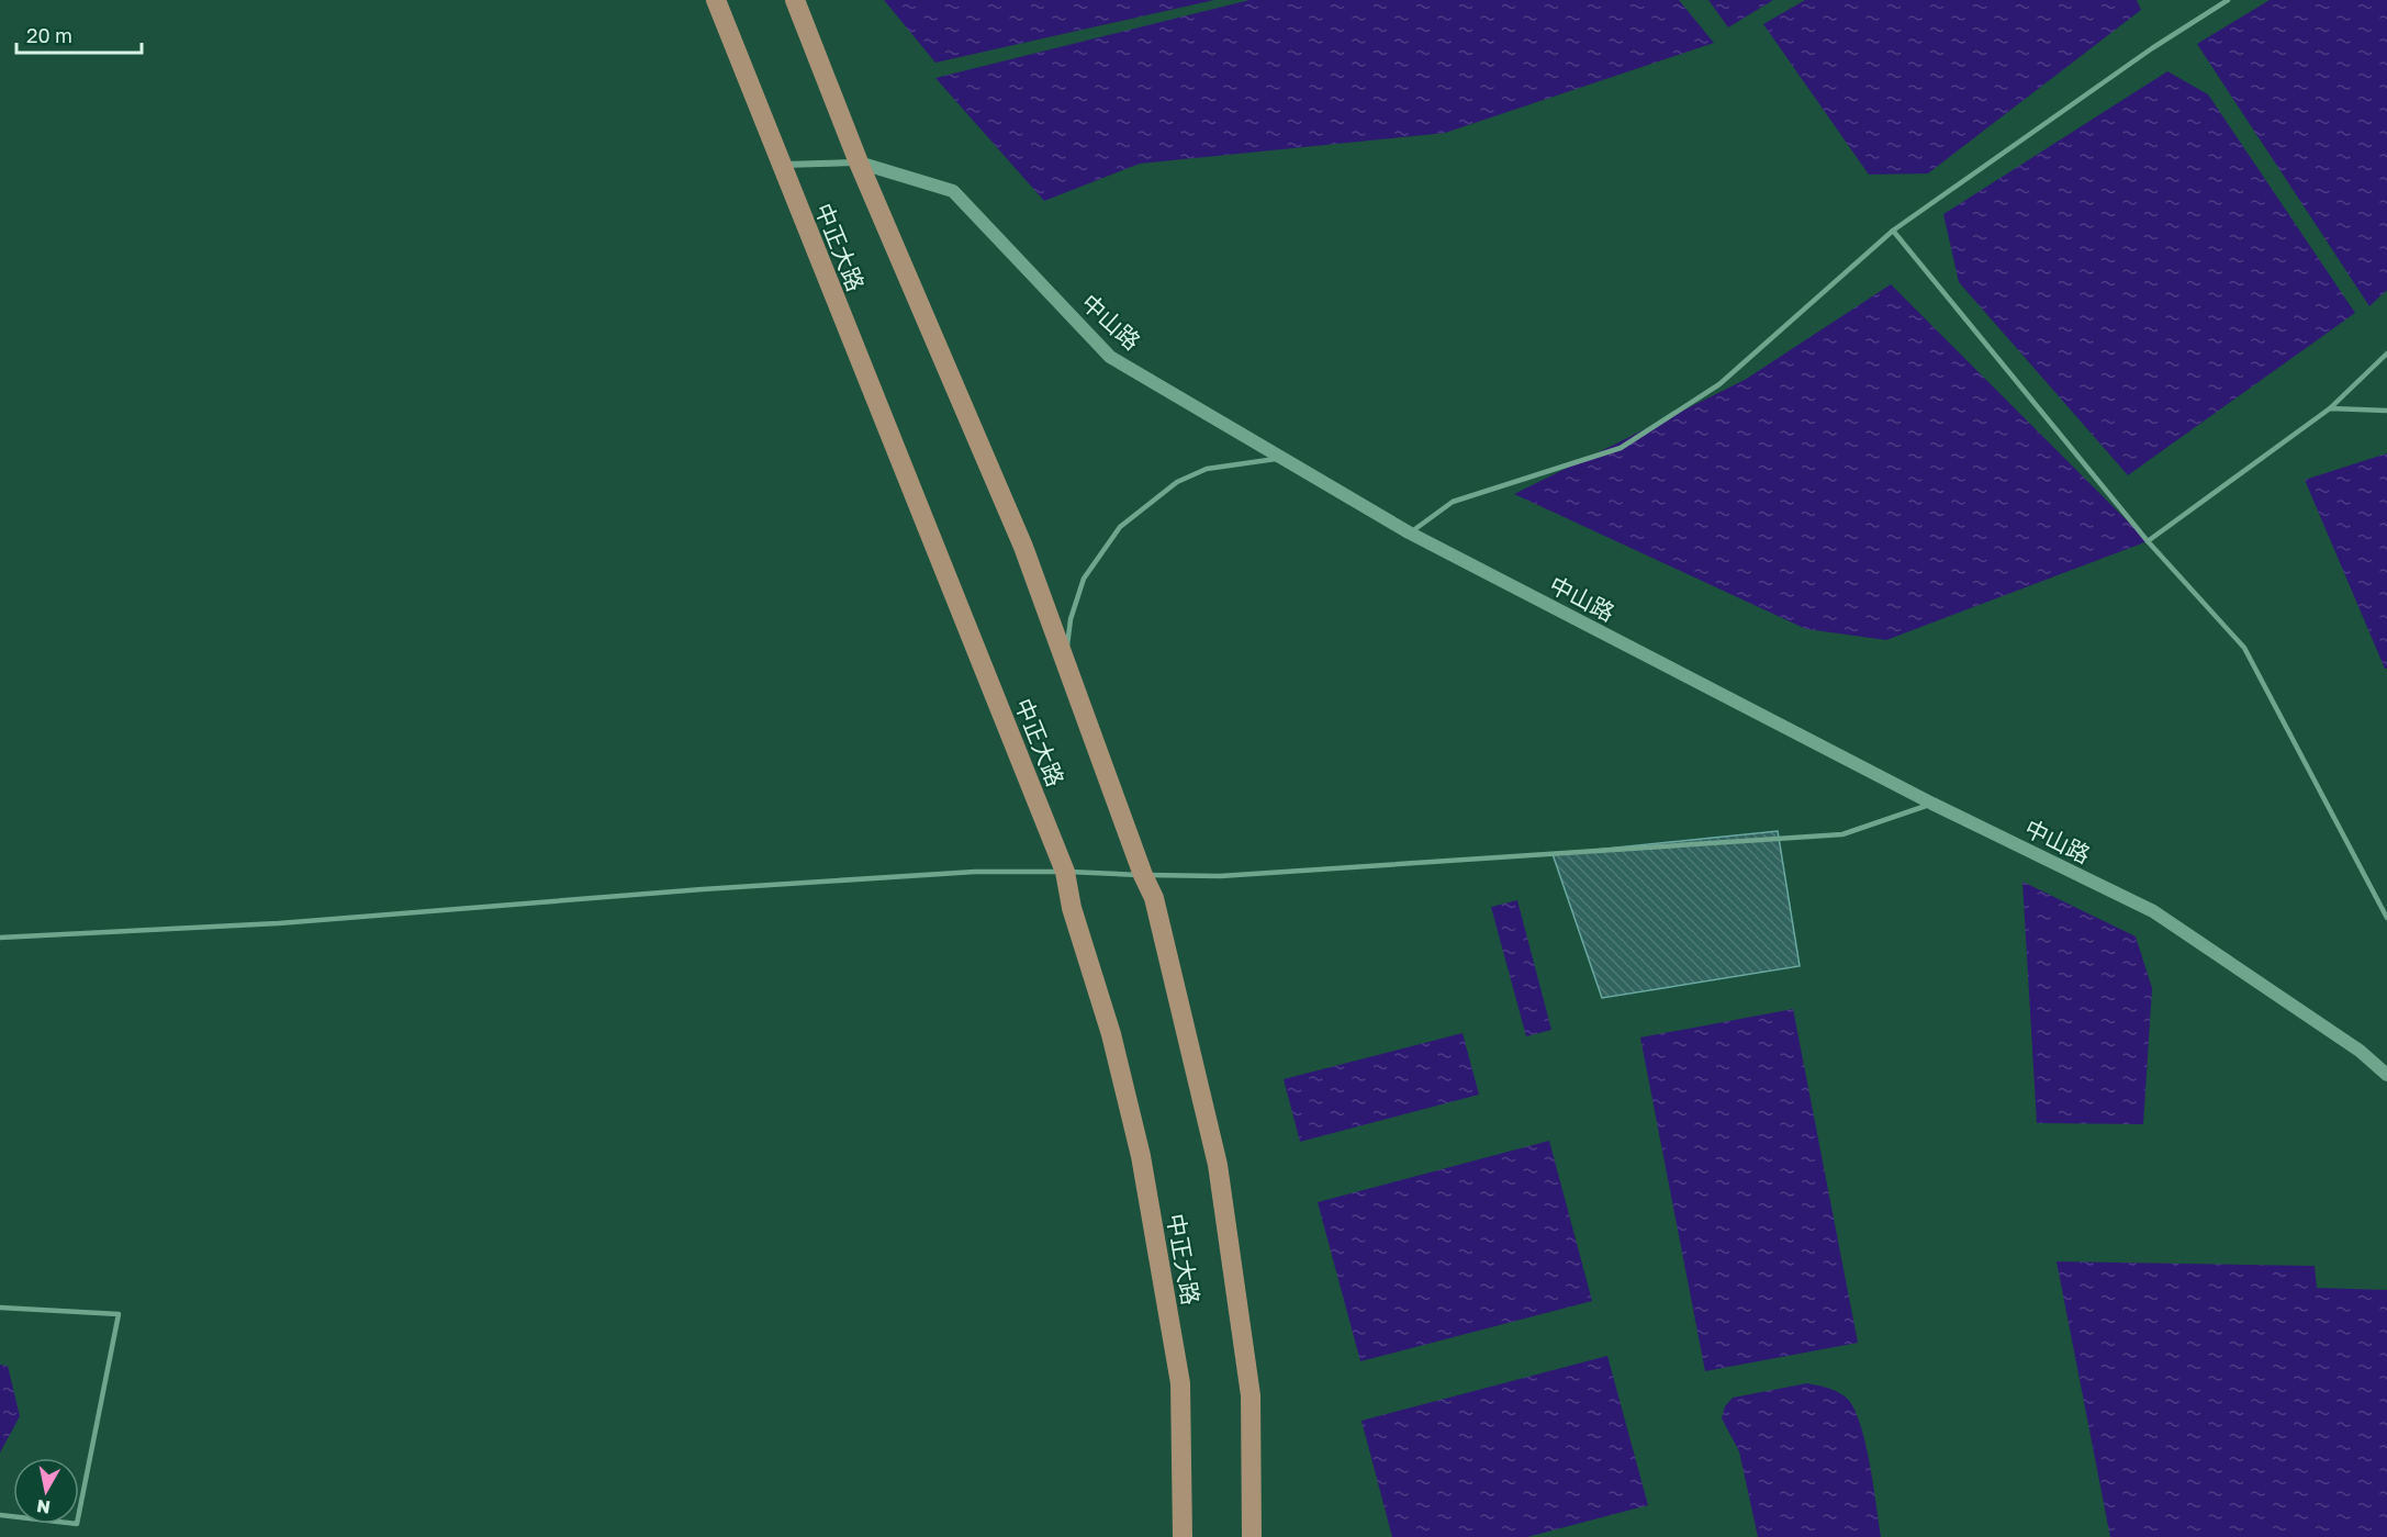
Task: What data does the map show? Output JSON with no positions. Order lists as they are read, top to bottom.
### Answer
{
  "streets": {
    "main road": ["中正大路"],
    "street": ["中山路"]
  },
  "crossings": [
    ["中正大路", "中山路"]
  ],
  "scale_bar": "20 m",
  "north": "bottom"
}
